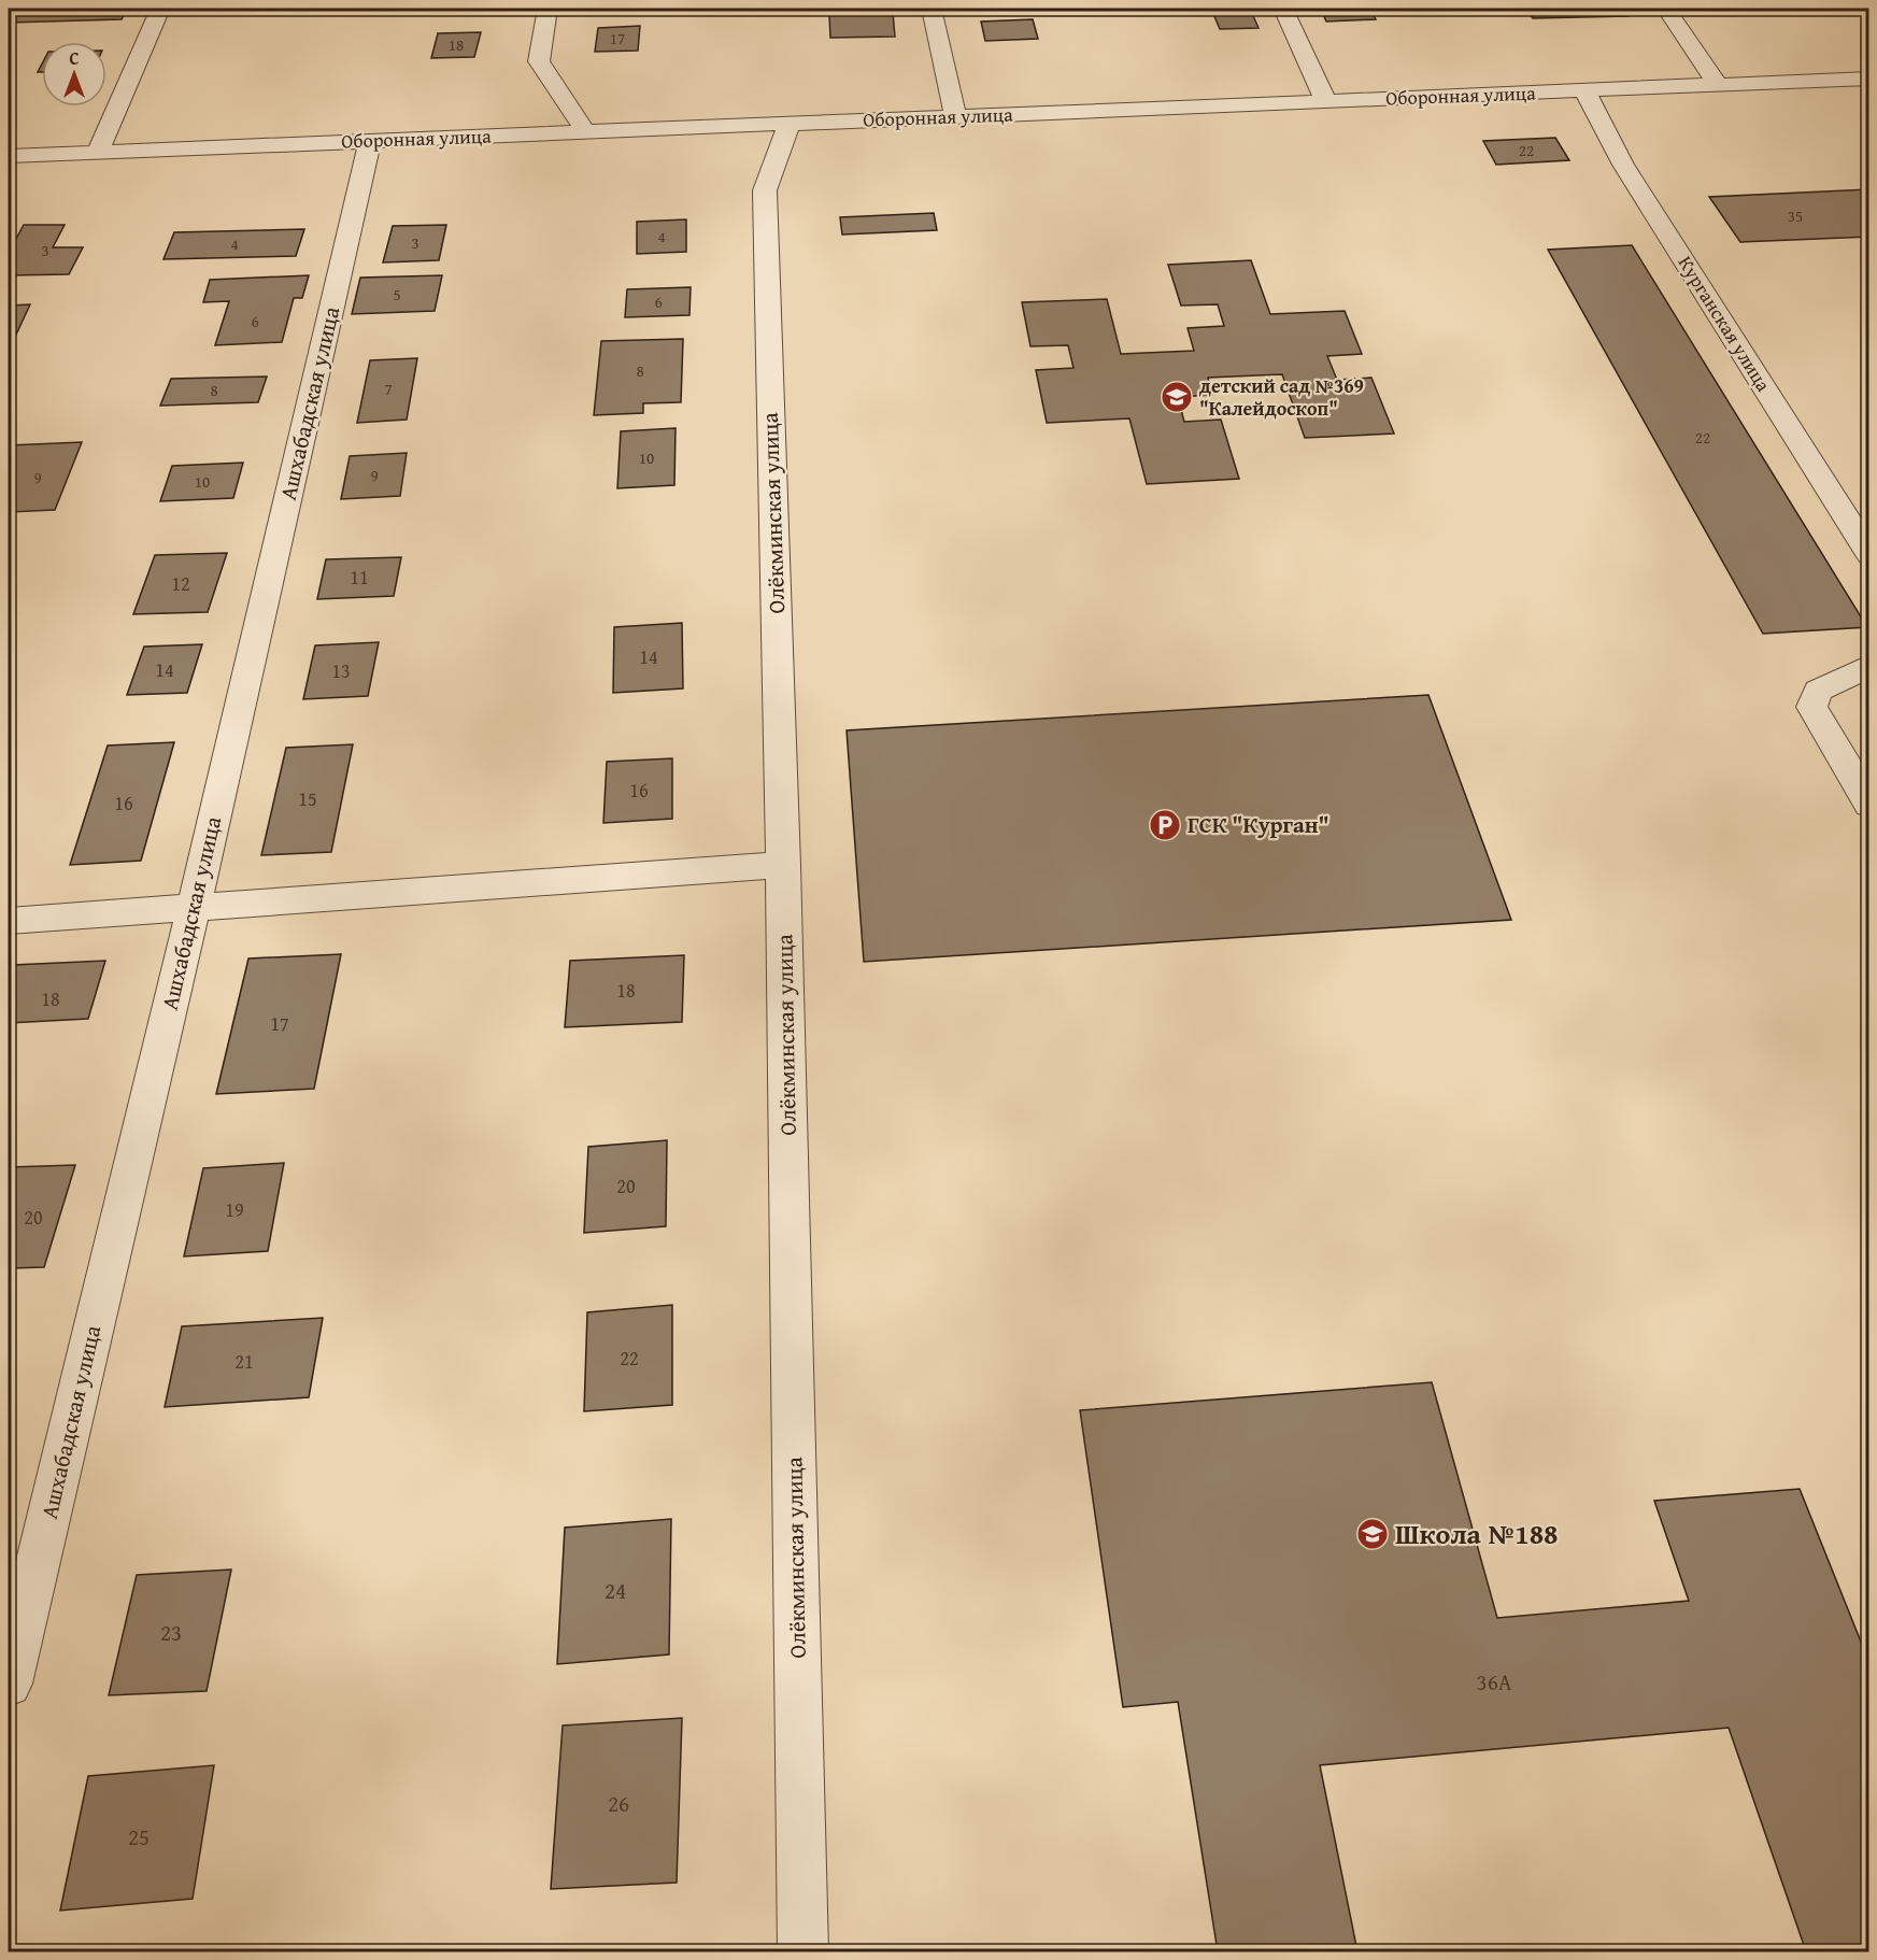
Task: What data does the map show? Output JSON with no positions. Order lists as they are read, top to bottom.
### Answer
{
  "streets": {
    "street": [
      "Оборонная улица",
      "Курганская улица",
      "Ашхабадская улица",
      "Олёкминская улица"
    ]
  },
  "crossings": [
    ["Оборонная улица", "Курганская улица"],
    ["Оборонная улица", "Ашхабадская улица"],
    ["Оборонная улица", "Олёкминская улица"]
  ],
  "places": {
    "school or university": ["детский сад №369 \"Калейдоскоп\"", "Школа №188"],
    "parking": ["ГСК \"Курган\""]
  },
  "house_numbers": [
    "17",
    "18",
    "22",
    "35",
    "4",
    "3",
    "4",
    "3",
    "5",
    "6",
    "6",
    "8",
    "7",
    "8",
    "22",
    "10",
    "9",
    "9",
    "10",
    "11",
    "12",
    "14",
    "14",
    "13",
    "16",
    "15",
    "16",
    "18",
    "18",
    "17",
    "20",
    "19",
    "20",
    "22",
    "21",
    "24",
    "23",
    "36А",
    "26",
    "25"
  ],
  "north": "top"
}
